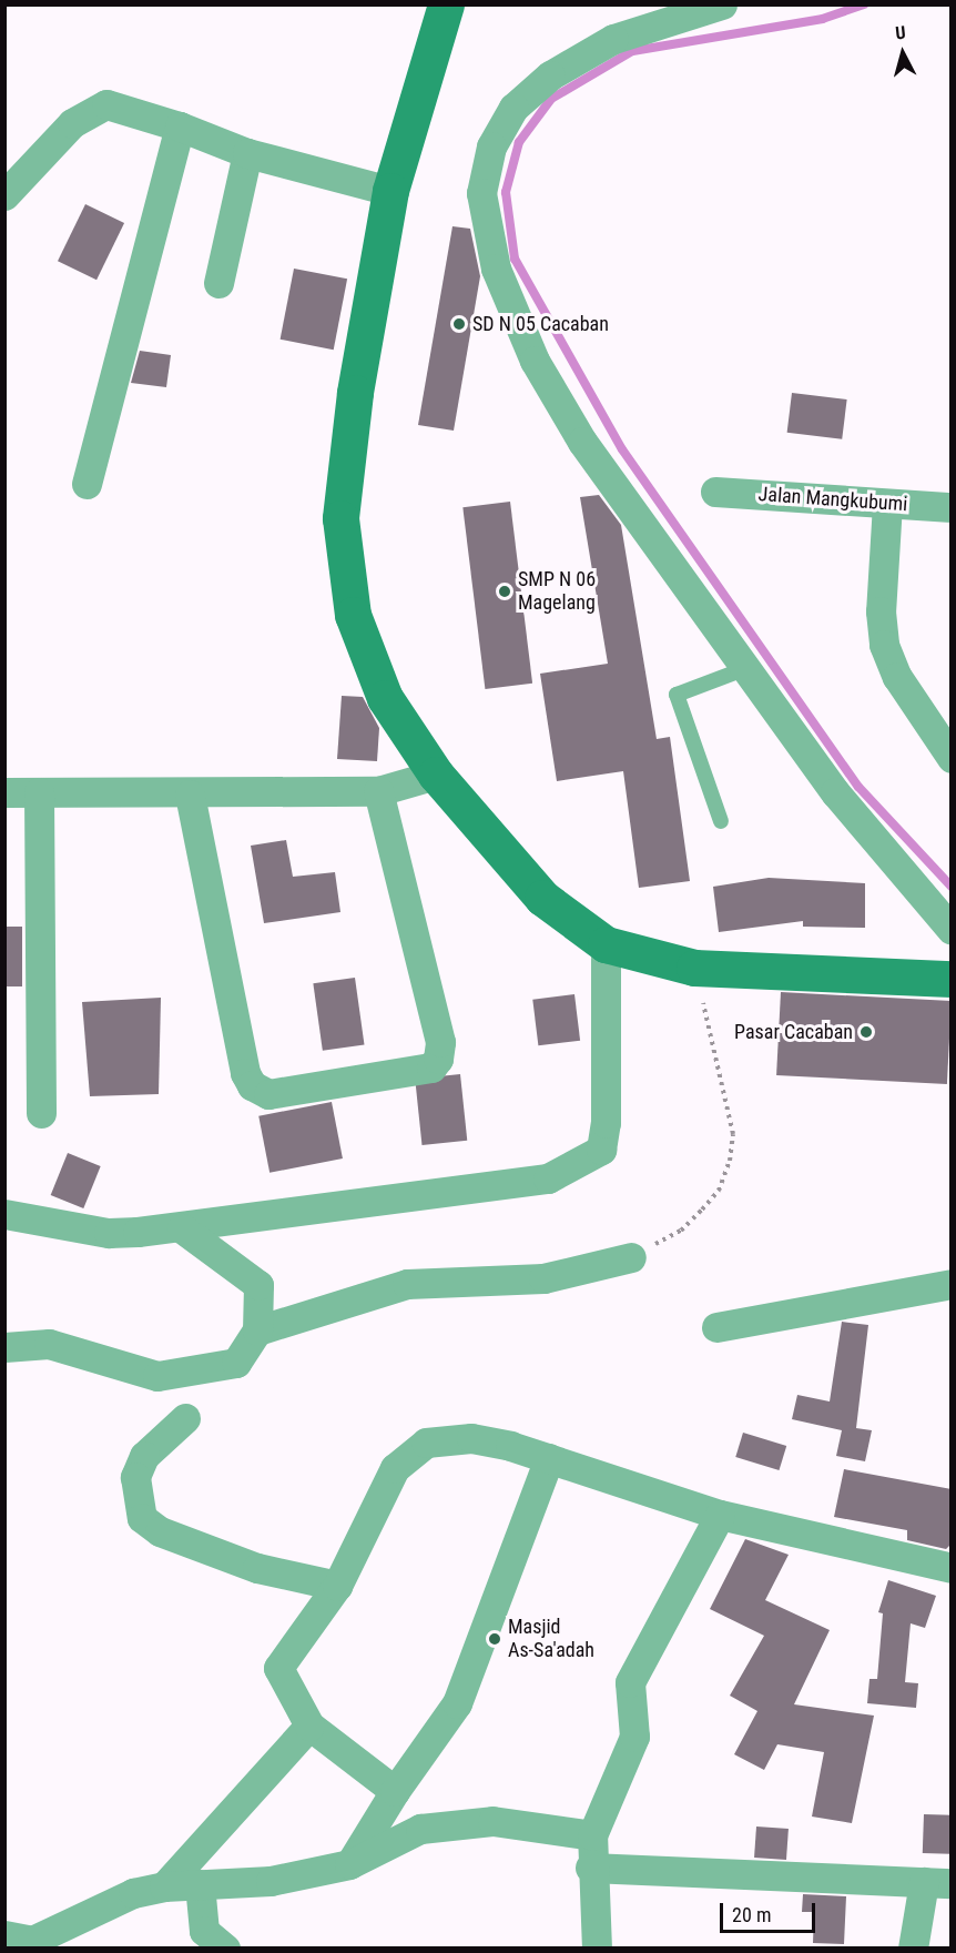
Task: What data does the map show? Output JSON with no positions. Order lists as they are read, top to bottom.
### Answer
{
  "streets": {
    "street": ["Jalan Mangkubumi"]
  },
  "places": [
    "SD N 05 Cacaban",
    "SMP N 06 Magelang",
    "Pasar Cacaban",
    "Masjid As-Sa'adah"
  ],
  "scale_bar": "20 m",
  "north": "top"
}
